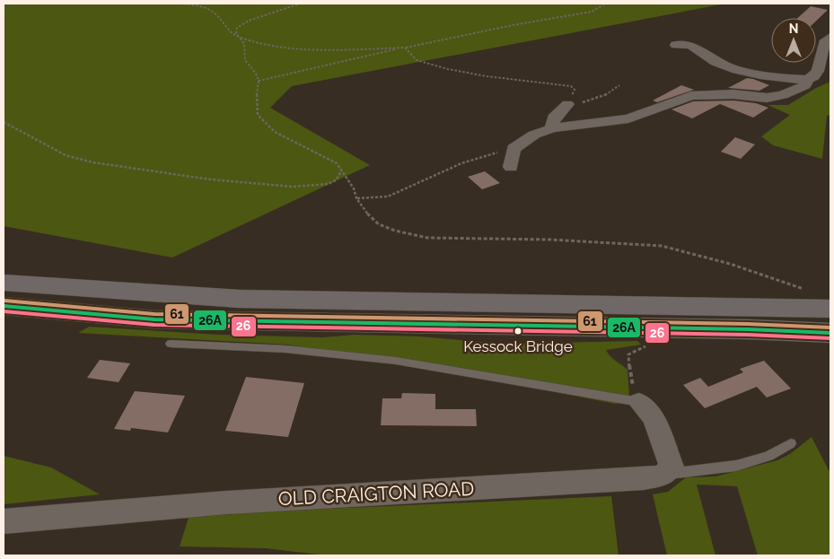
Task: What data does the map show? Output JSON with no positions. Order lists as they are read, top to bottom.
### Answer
{
  "streets": {
    "street": ["OLD CRAIGTON ROAD"]
  },
  "places": ["Kessock Bridge"],
  "lines": ["transit line 61", "transit line 26A", "transit line 26"],
  "north": "top"
}
